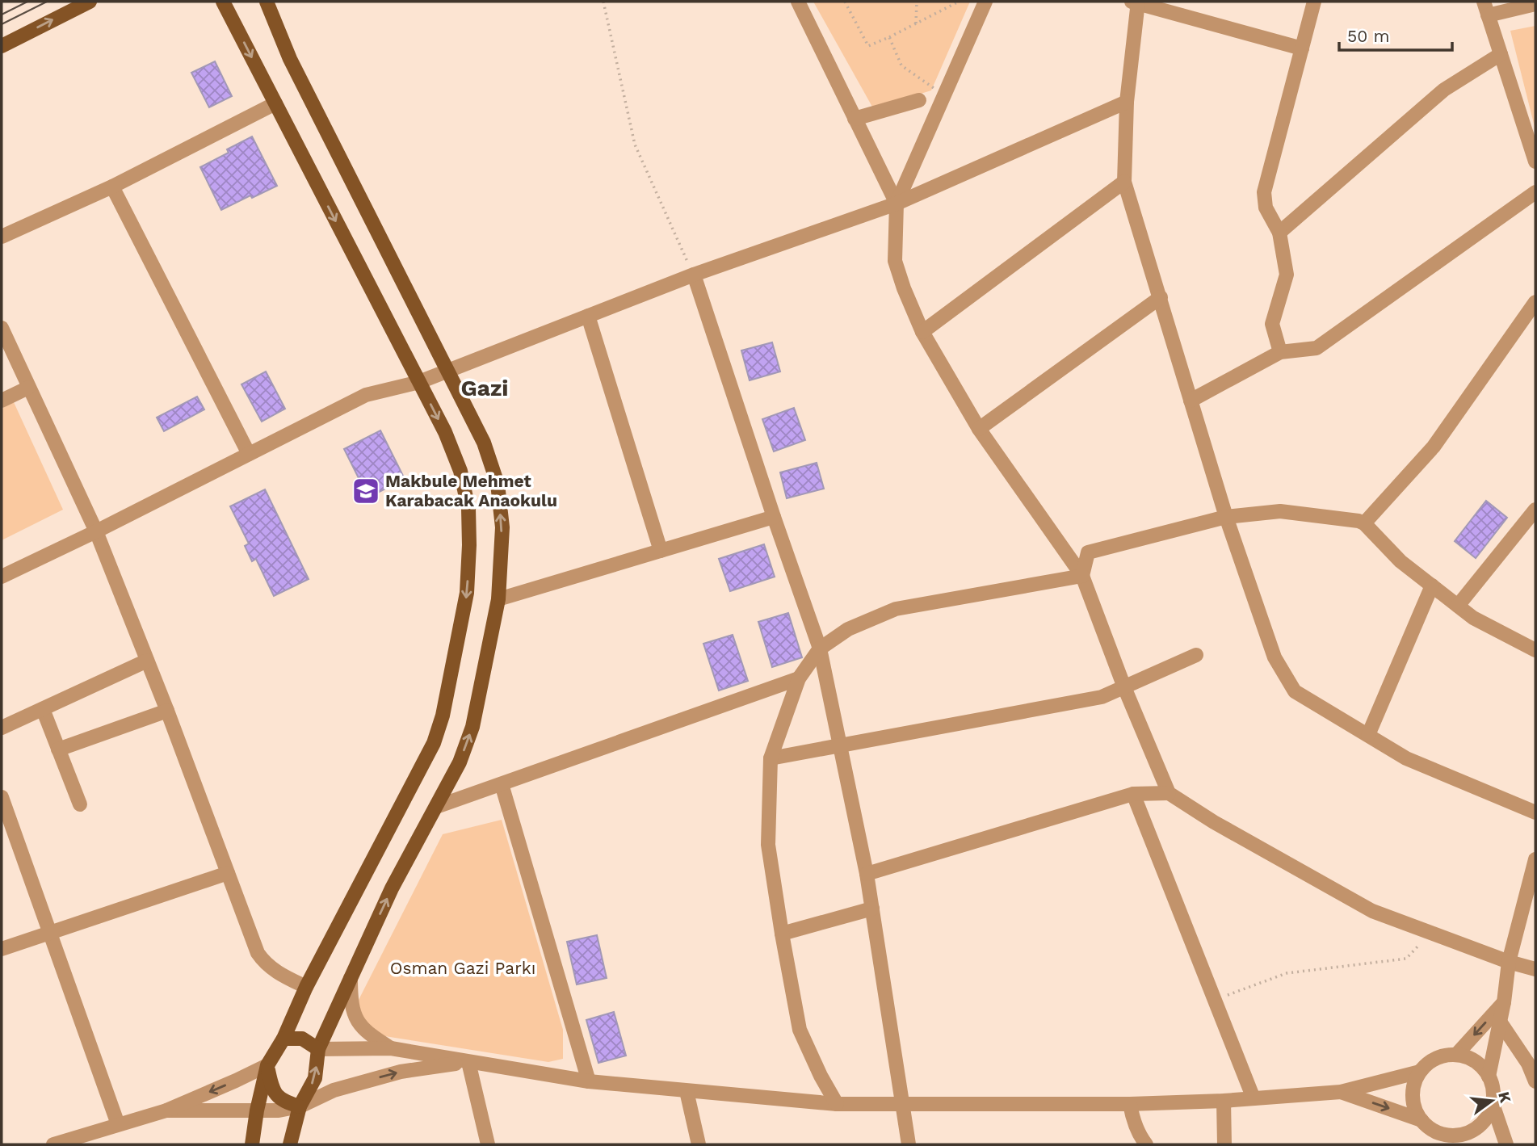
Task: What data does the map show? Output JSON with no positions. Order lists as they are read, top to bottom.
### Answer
{
  "districts": ["Gazi"],
  "parks": ["Osman Gazi Parkı"],
  "places": {
    "school or university": ["Makbule Mehmet Karabacak Anaokulu"]
  },
  "scale_bar": "50 m",
  "north": "right"
}
